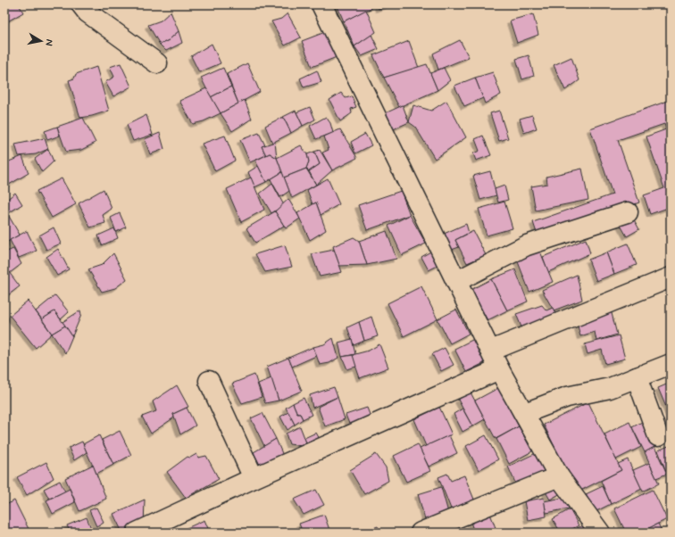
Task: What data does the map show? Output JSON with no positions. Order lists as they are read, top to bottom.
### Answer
{
  "north": "right"
}
